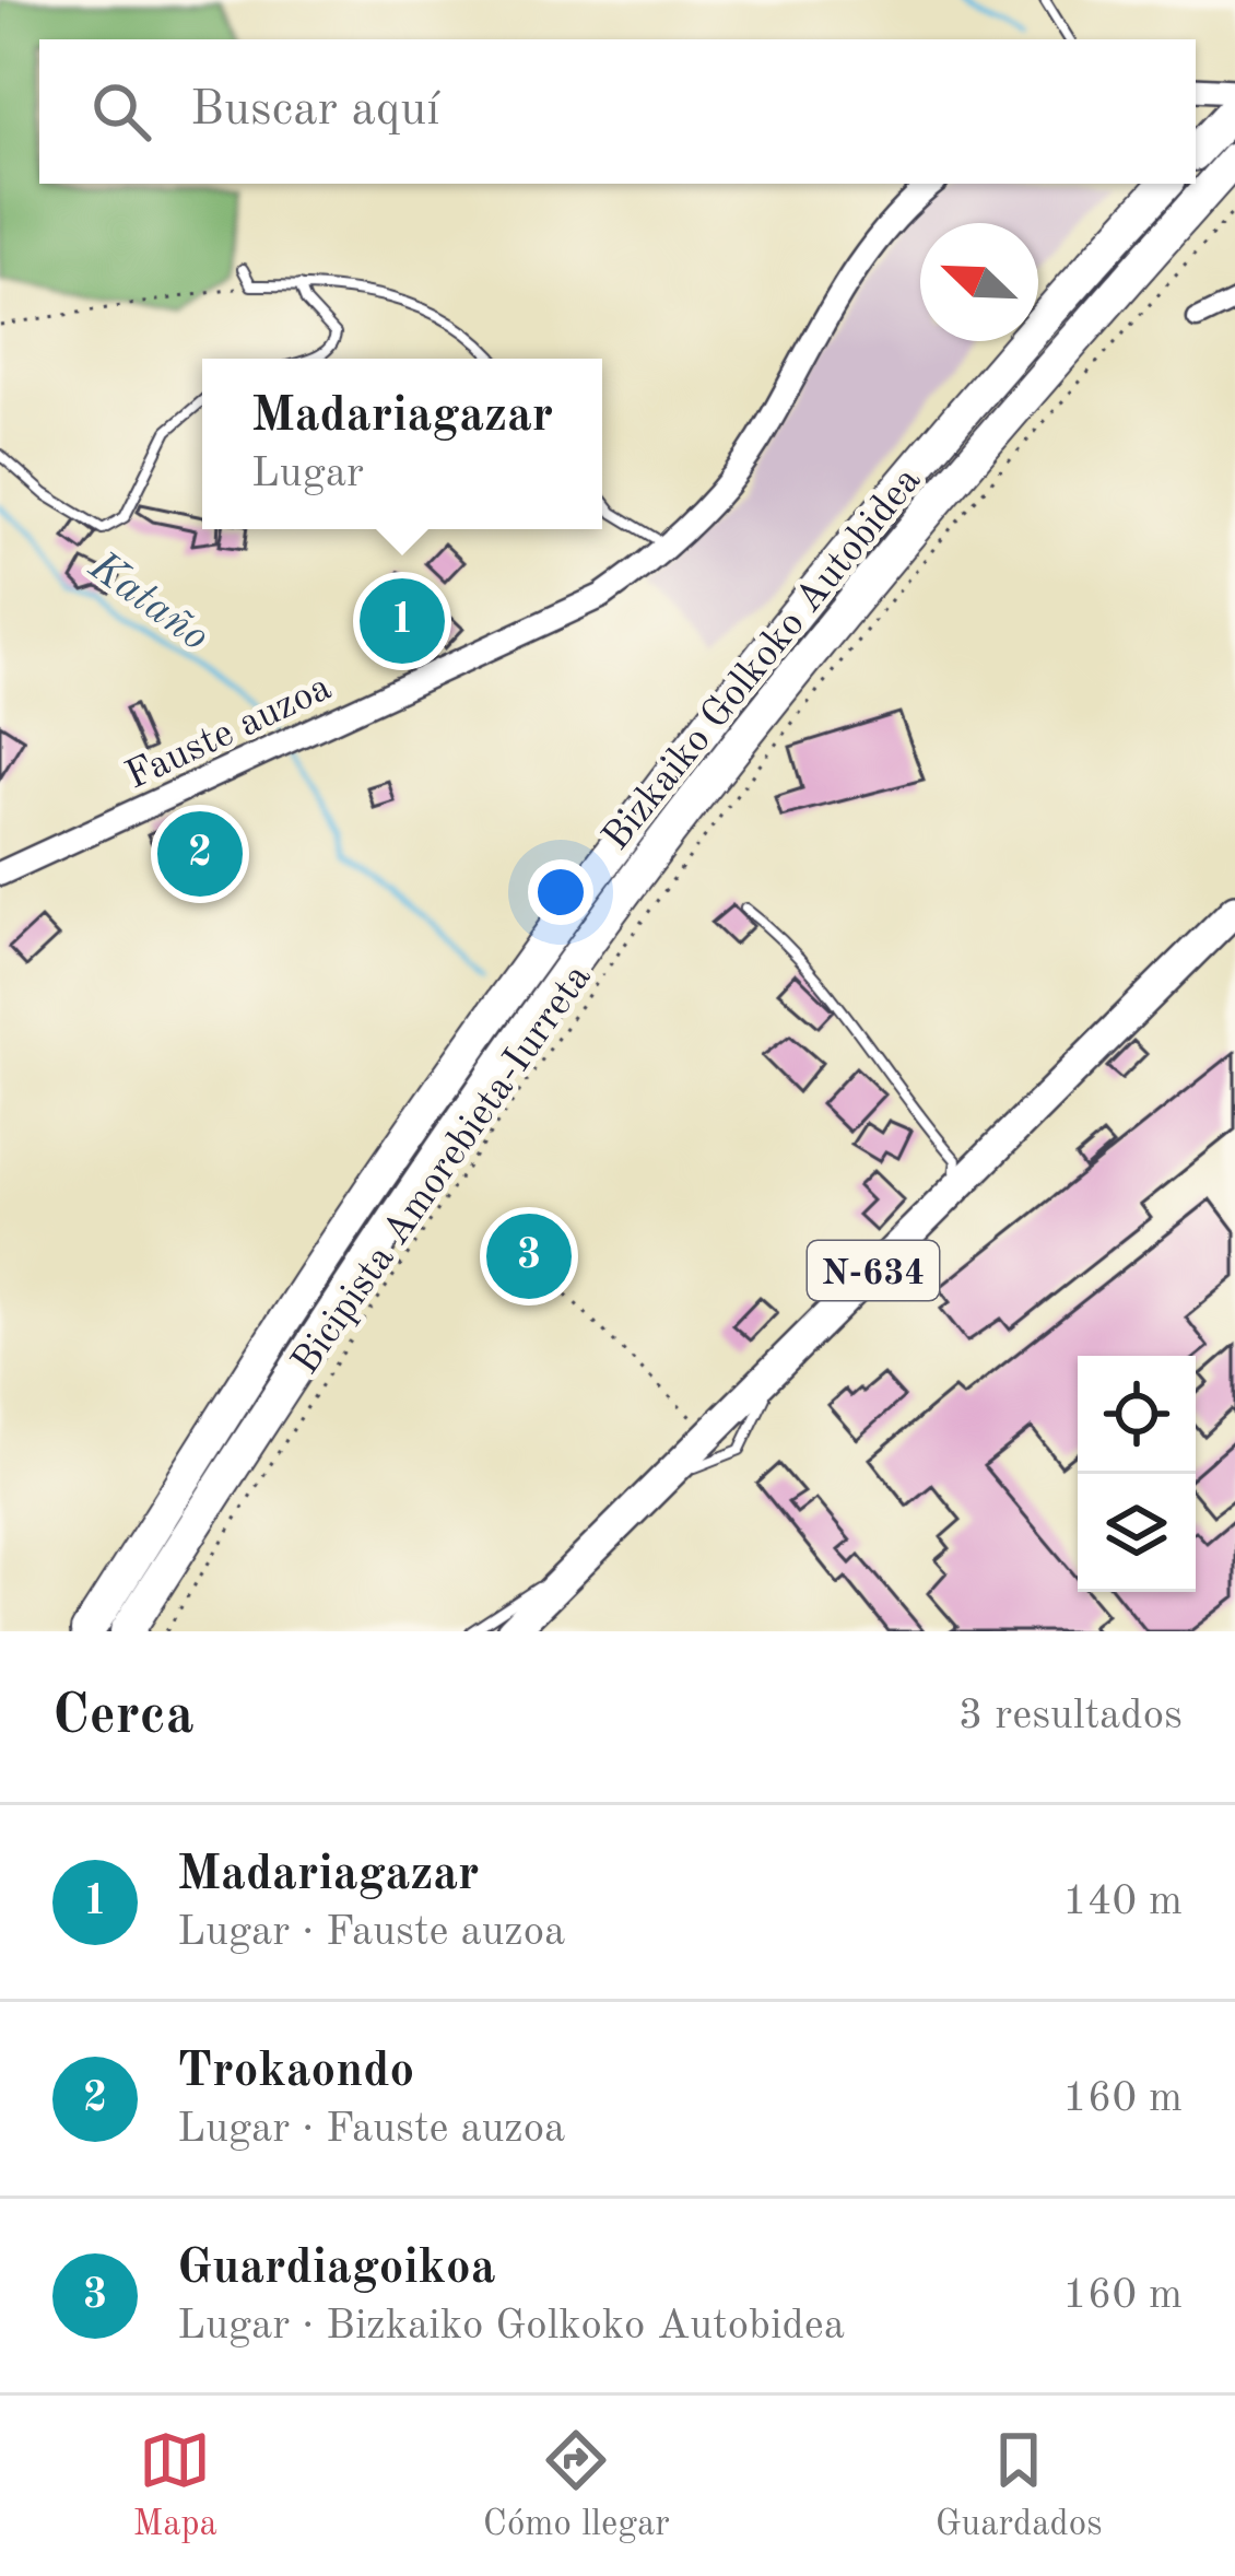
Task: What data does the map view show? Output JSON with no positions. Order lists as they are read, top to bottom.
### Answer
{
  "streets": {
    "highway": ["Bizkaiko Golkoko Autobidea", "N-634"],
    "street": ["Fauste auzoa"],
    "path": ["Bicipista Amorebieta-Iurreta"]
  },
  "water": ["Kataño"],
  "north": "top left",
  "page": {
    "search": "Buscar aquí",
    "popup": ["Madariagazar", "Lugar"],
    "pins": ["1", "2", "3"],
    "heading": ["Cerca", "3 resultados"],
    "list": [
      {
        "mark": "1",
        "name": "Madariagazar",
        "note": "Lugar · Fauste auzoa",
        "value": "140 m"
      },
      {
        "mark": "2",
        "name": "Trokaondo",
        "note": "Lugar · Fauste auzoa",
        "value": "160 m"
      },
      {
        "mark": "3",
        "name": "Guardiagoikoa",
        "note": "Lugar · Bizkaiko Golkoko Autobidea",
        "value": "160 m"
      }
    ],
    "nav": ["Mapa", "Cómo llegar", "Guardados"]
  }
}
